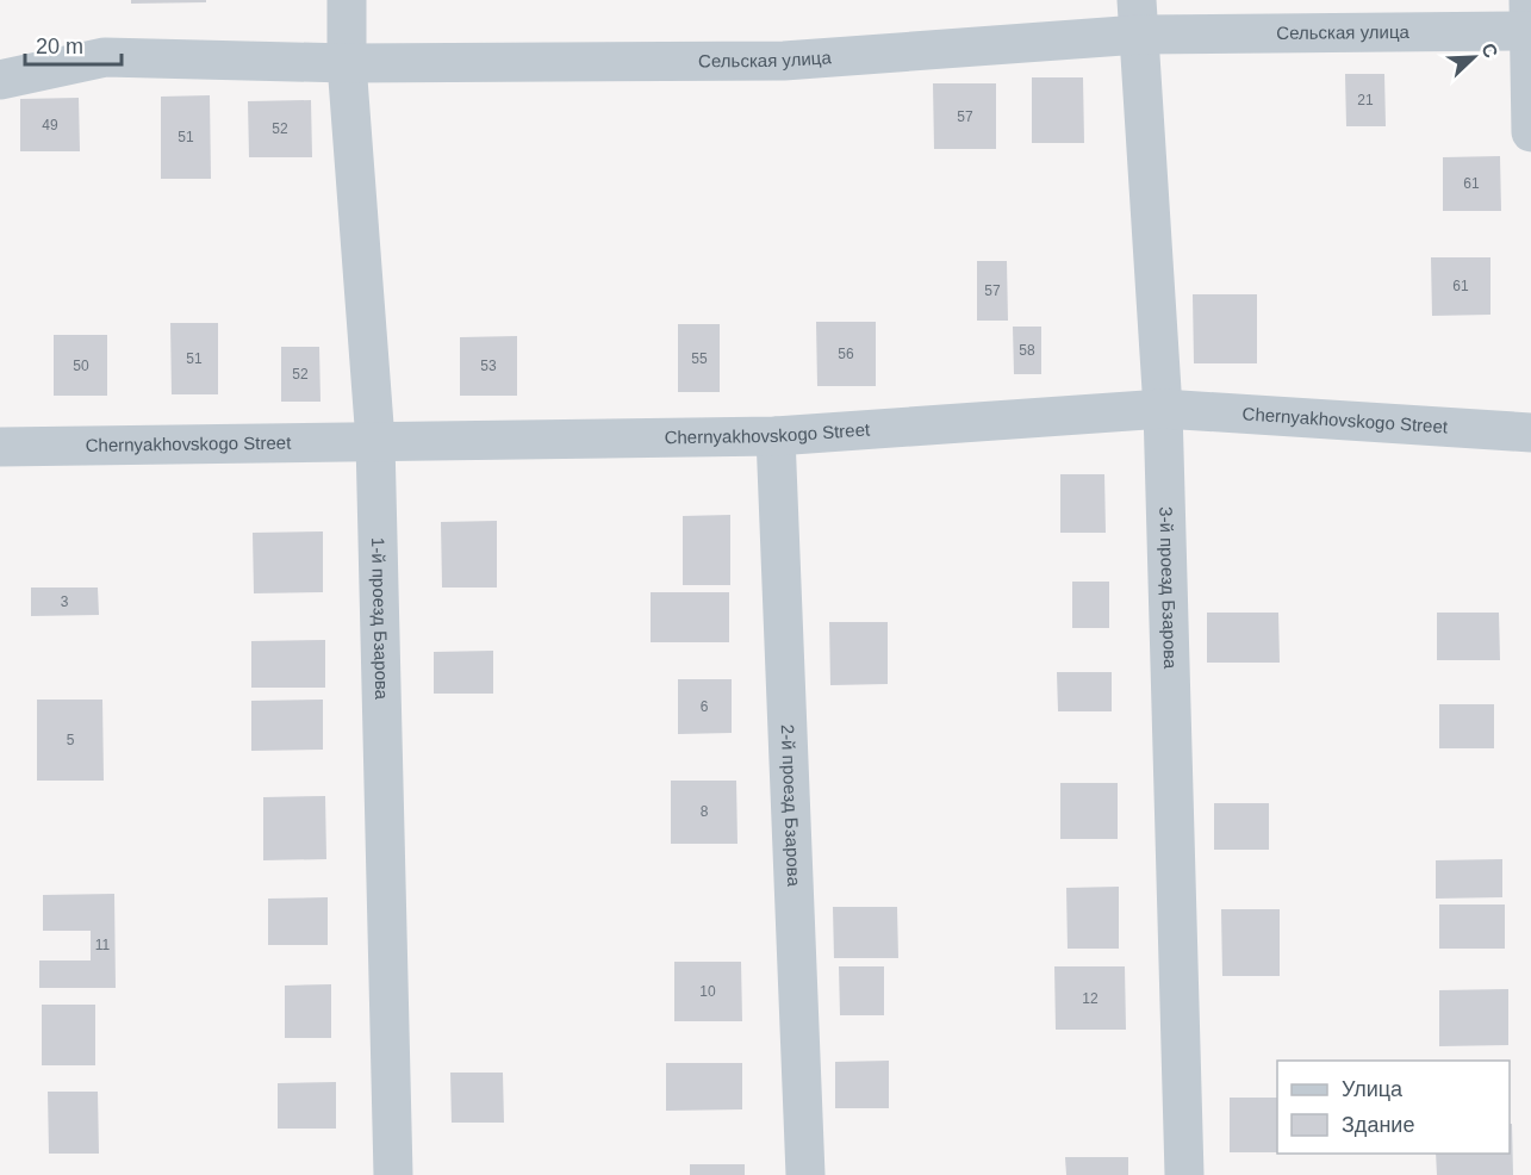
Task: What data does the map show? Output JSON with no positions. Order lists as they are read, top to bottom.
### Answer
{
  "streets": {
    "street": [
      "Сельская улица",
      "Chernyakhovskogo Street",
      "3-й проезд Бзарова",
      "1-й проезд Бзарова",
      "2-й проезд Бзарова"
    ]
  },
  "crossings": [
    ["Сельская улица", "3-й проезд Бзарова"],
    ["Сельская улица", "1-й проезд Бзарова"],
    ["Chernyakhovskogo Street", "3-й проезд Бзарова"],
    ["Chernyakhovskogo Street", "1-й проезд Бзарова"],
    ["Chernyakhovskogo Street", "2-й проезд Бзарова"]
  ],
  "house_numbers": [
    "21",
    "57",
    "49",
    "52",
    "51",
    "61",
    "61",
    "57",
    "58",
    "56",
    "51",
    "55",
    "50",
    "53",
    "52",
    "3",
    "6",
    "5",
    "8",
    "11",
    "10",
    "12"
  ],
  "legend": ["Улица", "Здание"],
  "scale_bar": "20 m",
  "north": "top right"
}
